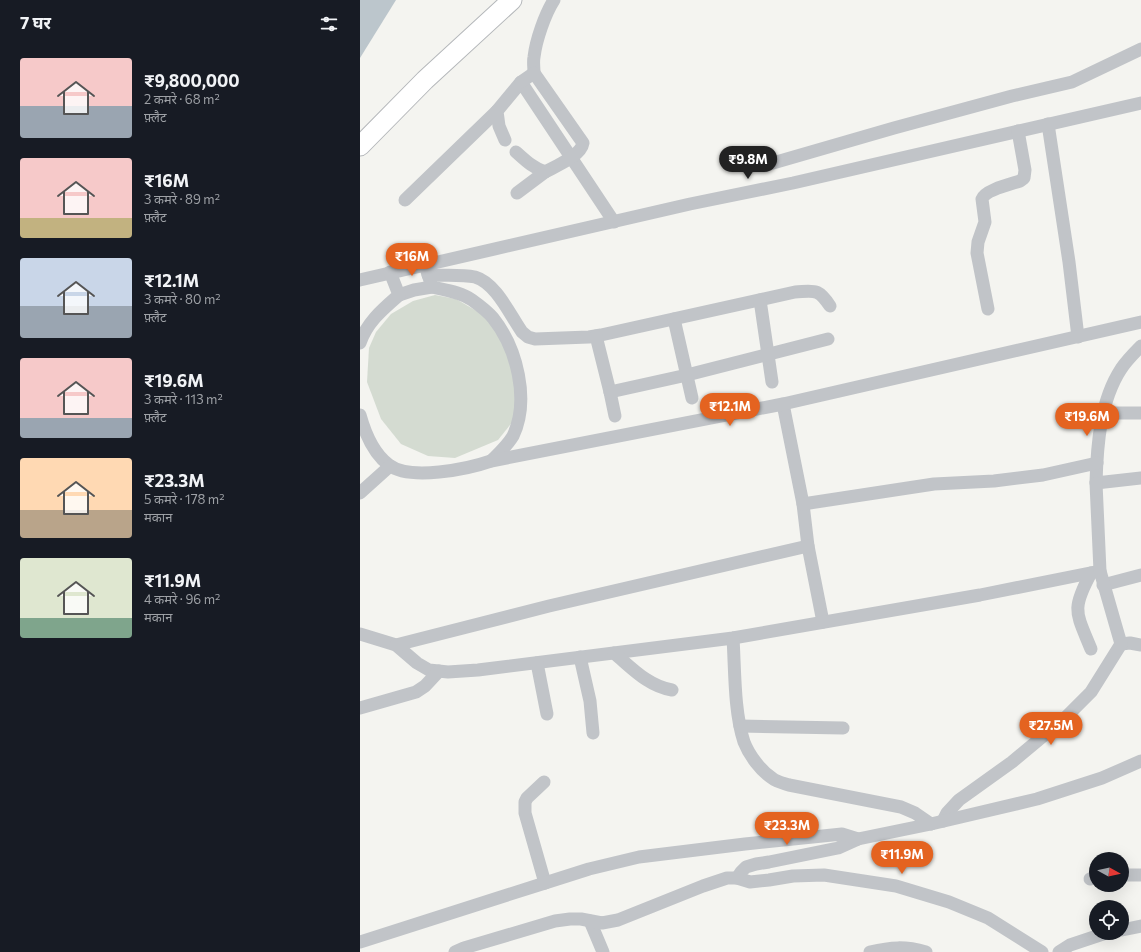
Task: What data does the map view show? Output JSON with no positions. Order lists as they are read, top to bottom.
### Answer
{
  "north": "right",
  "page": {
    "heading": "7 घर",
    "list": [
      {
        "name": "₹9,800,000",
        "note": "2 कमरे · 68 m² · फ़्लैट"
      },
      {
        "name": "₹16M",
        "note": "3 कमरे · 89 m² · फ़्लैट"
      },
      {
        "name": "₹12.1M",
        "note": "3 कमरे · 80 m² · फ़्लैट"
      },
      {
        "name": "₹19.6M",
        "note": "3 कमरे · 113 m² · फ़्लैट"
      },
      {
        "name": "₹23.3M",
        "note": "5 कमरे · 178 m² · मकान"
      },
      {
        "name": "₹11.9M",
        "note": "4 कमरे · 96 m² · मकान"
      }
    ],
    "price": [
      "₹9.8M",
      "₹16M",
      "₹12.1M",
      "₹19.6M",
      "₹27.5M",
      "₹23.3M",
      "₹11.9M"
    ]
  }
}
